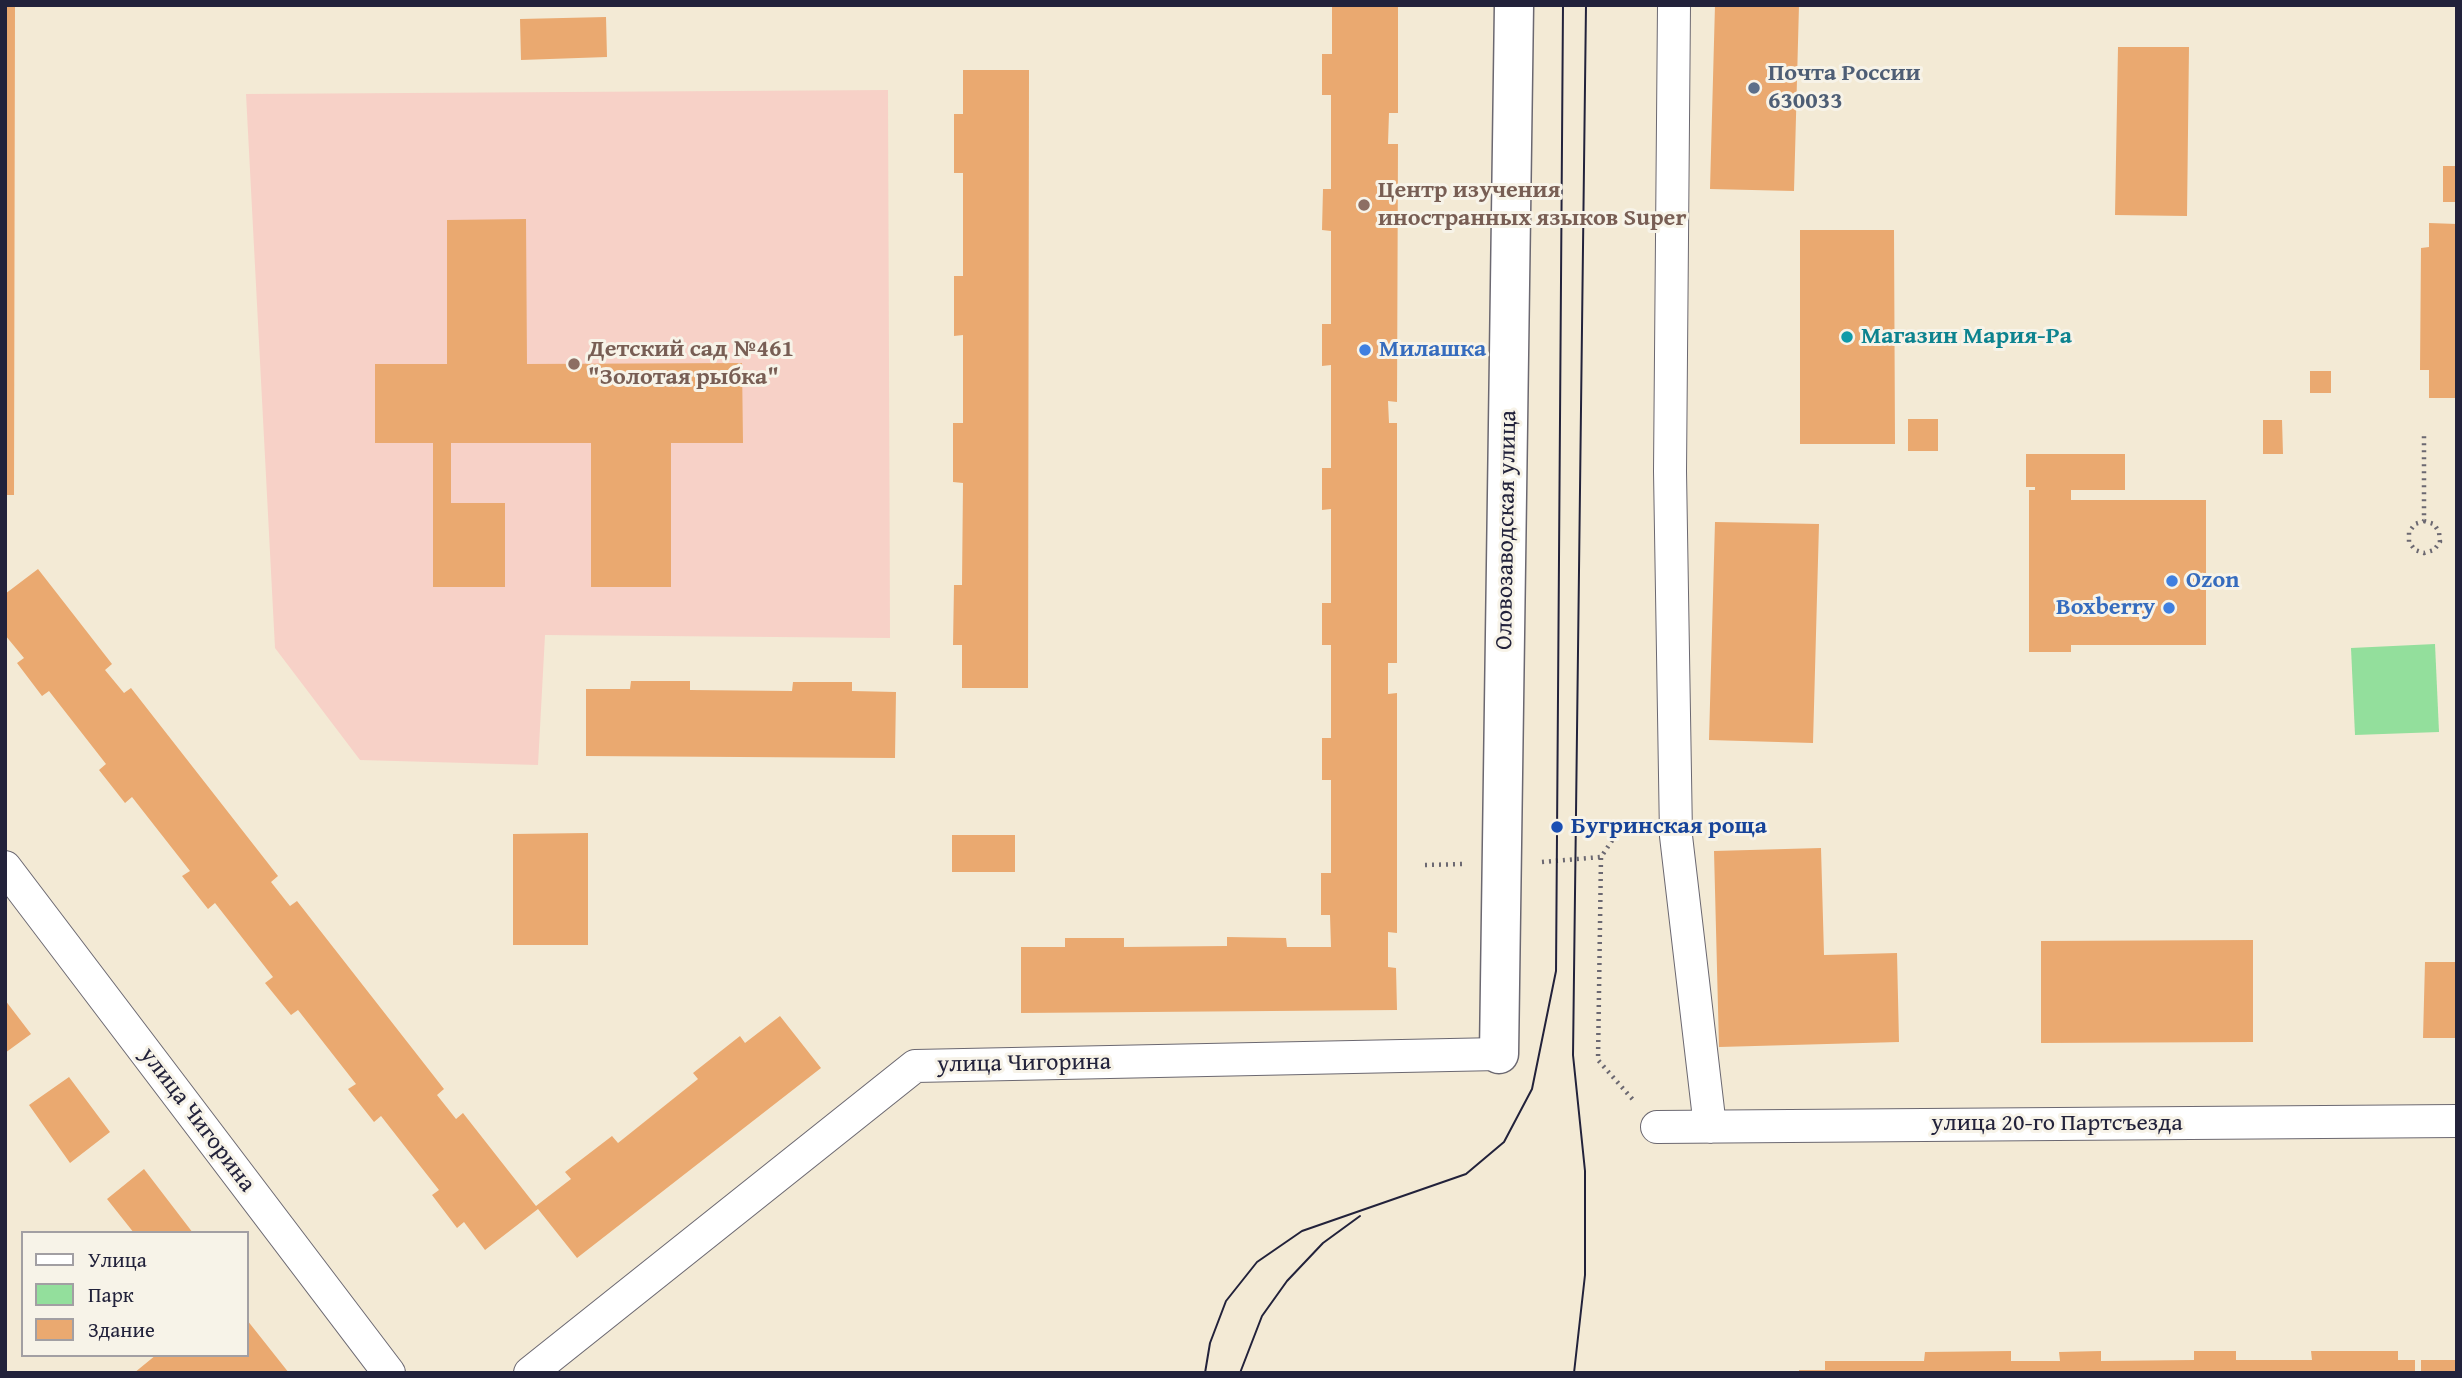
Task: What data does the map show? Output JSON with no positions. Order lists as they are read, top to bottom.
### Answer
{
  "streets": {
    "street": ["Оловозаводская улица", "улица Чигорина", "улица 20-го Партсъезда"]
  },
  "crossings": [
    ["Оловозаводская улица", "улица Чигорина"]
  ],
  "places": [
    "Почта России 630033",
    "Центр изучения иностранных языков Super",
    "Магазин Мария-Ра",
    "Милашка",
    "Детский сад №461 \"Золотая рыбка\"",
    "Ozon",
    "Boxberry",
    "Бугринская роща"
  ],
  "legend": ["Улица", "Парк", "Здание"]
}
